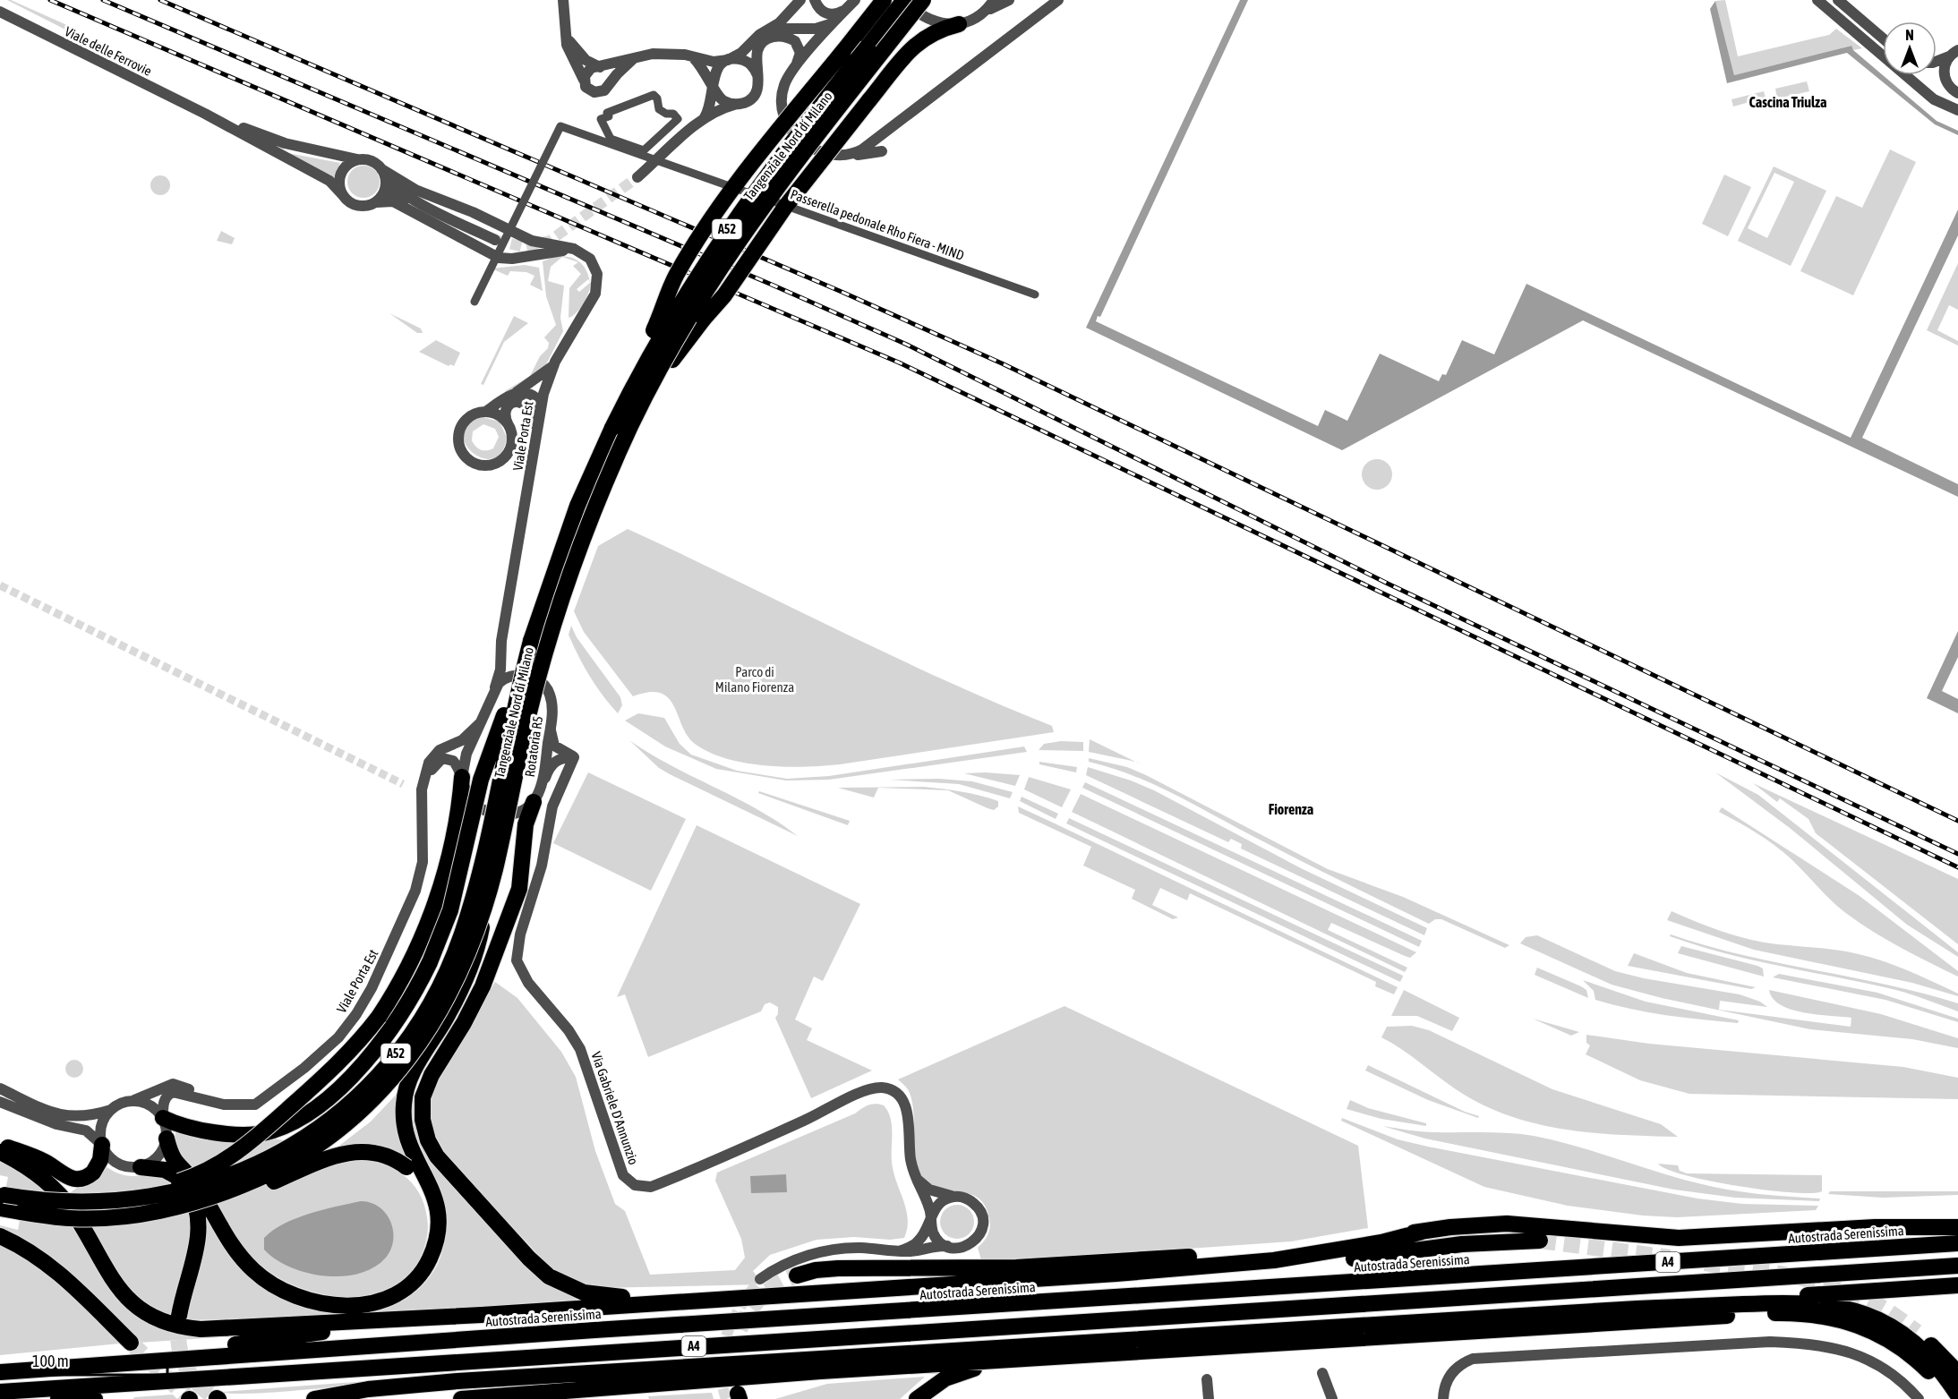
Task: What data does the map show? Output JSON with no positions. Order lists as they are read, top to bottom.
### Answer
{
  "streets": {
    "highway": [
      "Tangenziale Nord di Milano",
      "A52",
      "Autostrada Serenissima",
      "A4"
    ],
    "street": [
      "Viale delle Ferrovie",
      "Passerella pedonale Rho Fiera - MIND",
      "Viale Porta Est",
      "Rotatoria R5",
      "Via Gabriele D'Annunzio"
    ]
  },
  "crossings": [
    ["Viale Porta Est", "Rotatoria R5"]
  ],
  "districts": ["Cascina Triulza", "Fiorenza"],
  "parks": ["Parco di Milano Fiorenza"],
  "scale_bar": "100 m",
  "north": "top"
}
